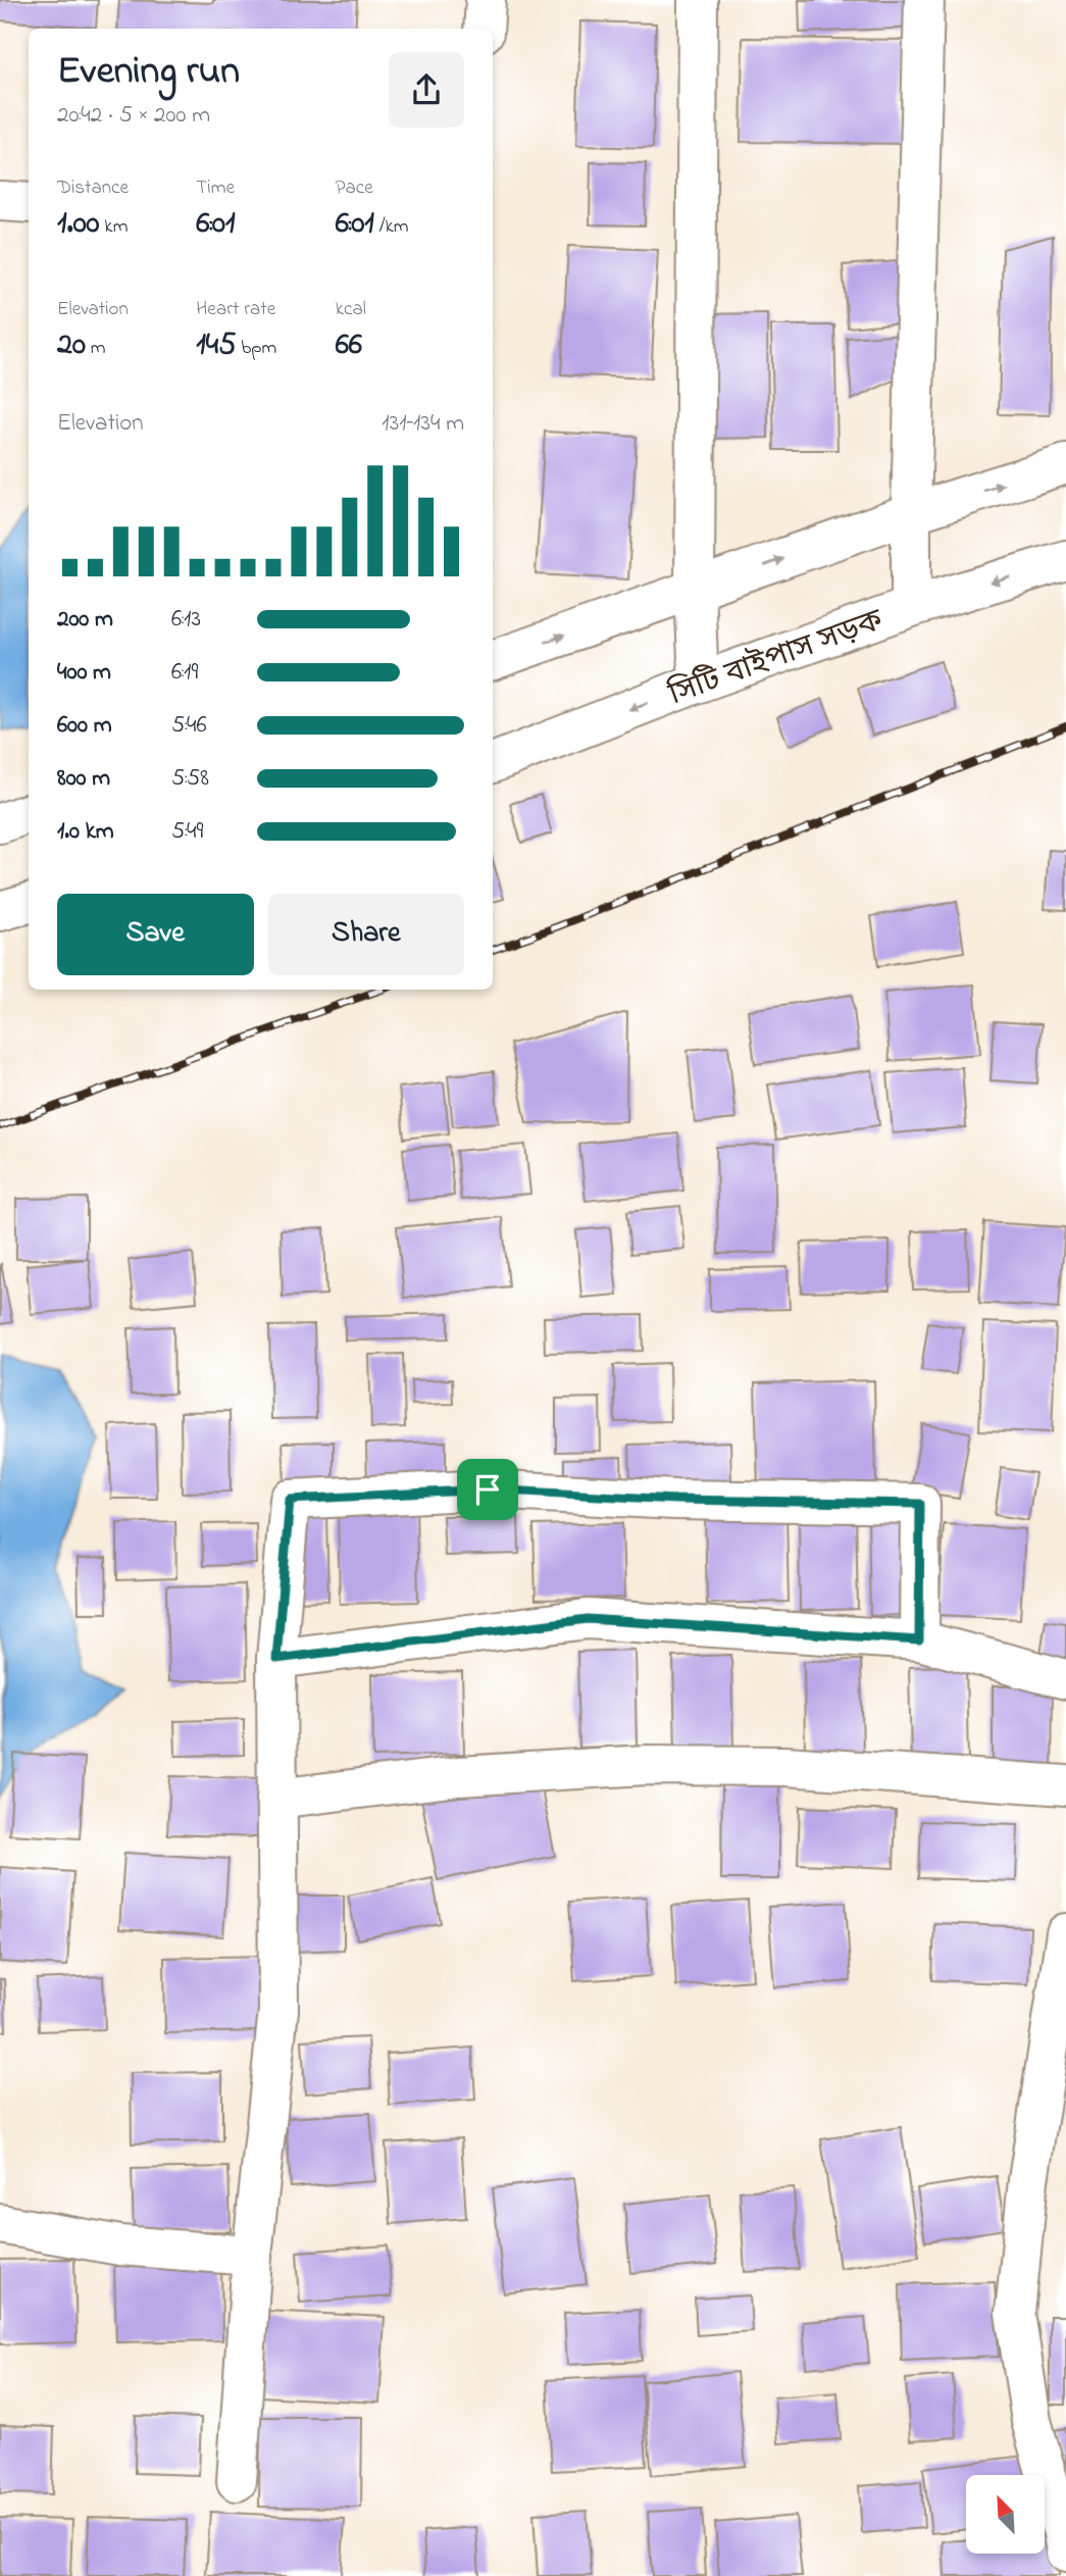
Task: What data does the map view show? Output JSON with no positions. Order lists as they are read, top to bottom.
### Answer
{
  "streets": {
    "street": ["সিটি বাইপাস সড়ক"]
  },
  "north": "top left",
  "page": {
    "heading": ["Evening run", "20:42 · 5 × 200 m"],
    "stats": [
      ["Distance", "1.00 km"],
      ["Time", "6:01"],
      ["Pace", "6:01 /km"],
      ["Elevation", "20 m"],
      ["Heart rate", "145 bpm"],
      ["kcal", "66"]
    ],
    "chart": ["Elevation", "131–134 m"],
    "list": [
      {
        "name": "200 m",
        "note": "6:13"
      },
      {
        "name": "400 m",
        "note": "6:19"
      },
      {
        "name": "600 m",
        "note": "5:46"
      },
      {
        "name": "800 m",
        "note": "5:58"
      },
      {
        "name": "1.0 km",
        "note": "5:49"
      }
    ],
    "buttons": ["Save", "Share"]
  }
}
